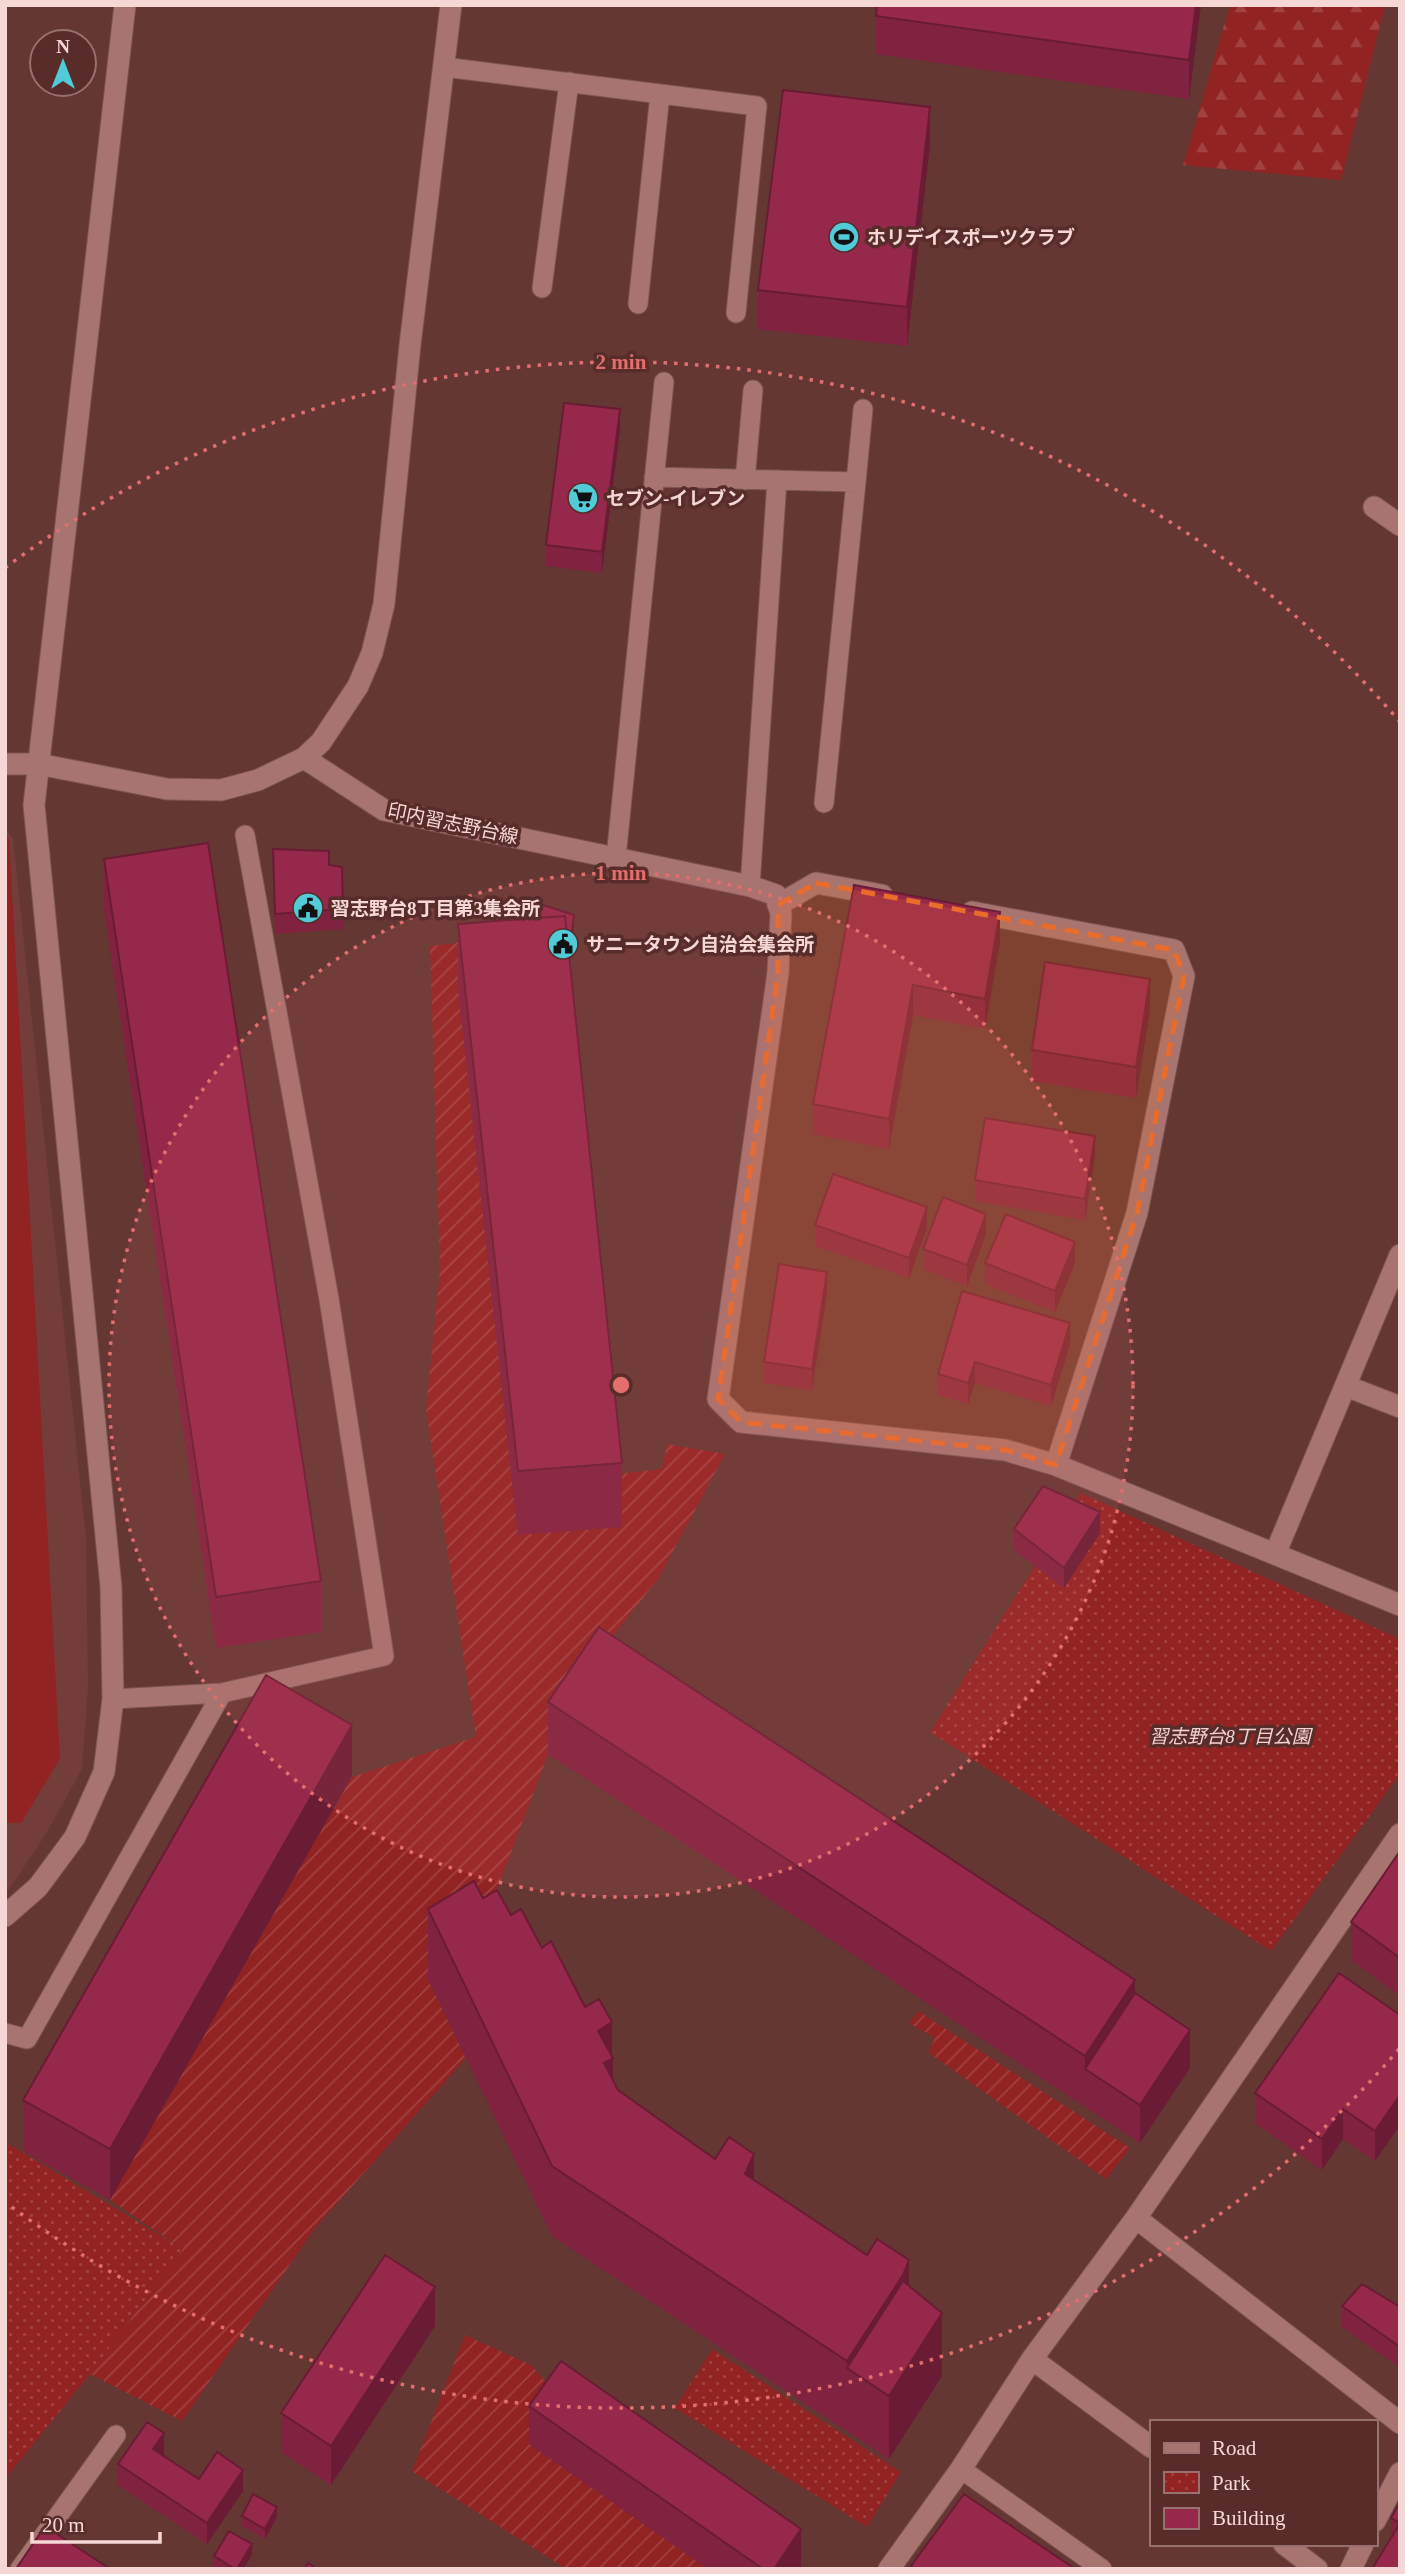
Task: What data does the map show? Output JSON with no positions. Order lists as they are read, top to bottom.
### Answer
{
  "streets": {
    "street": ["印内習志野台線"]
  },
  "parks": ["習志野台8丁目公園"],
  "places": {
    "sports": ["ホリデイスポーツクラブ"],
    "supermarket": ["セブン-イレブン"],
    "public building": ["習志野台8丁目第3集会所", "サニータウン自治会集会所"]
  },
  "legend": ["Road", "Park", "Building"],
  "scale_bar": "20 m",
  "north": "top",
  "rings": ["2 min", "1 min"]
}
